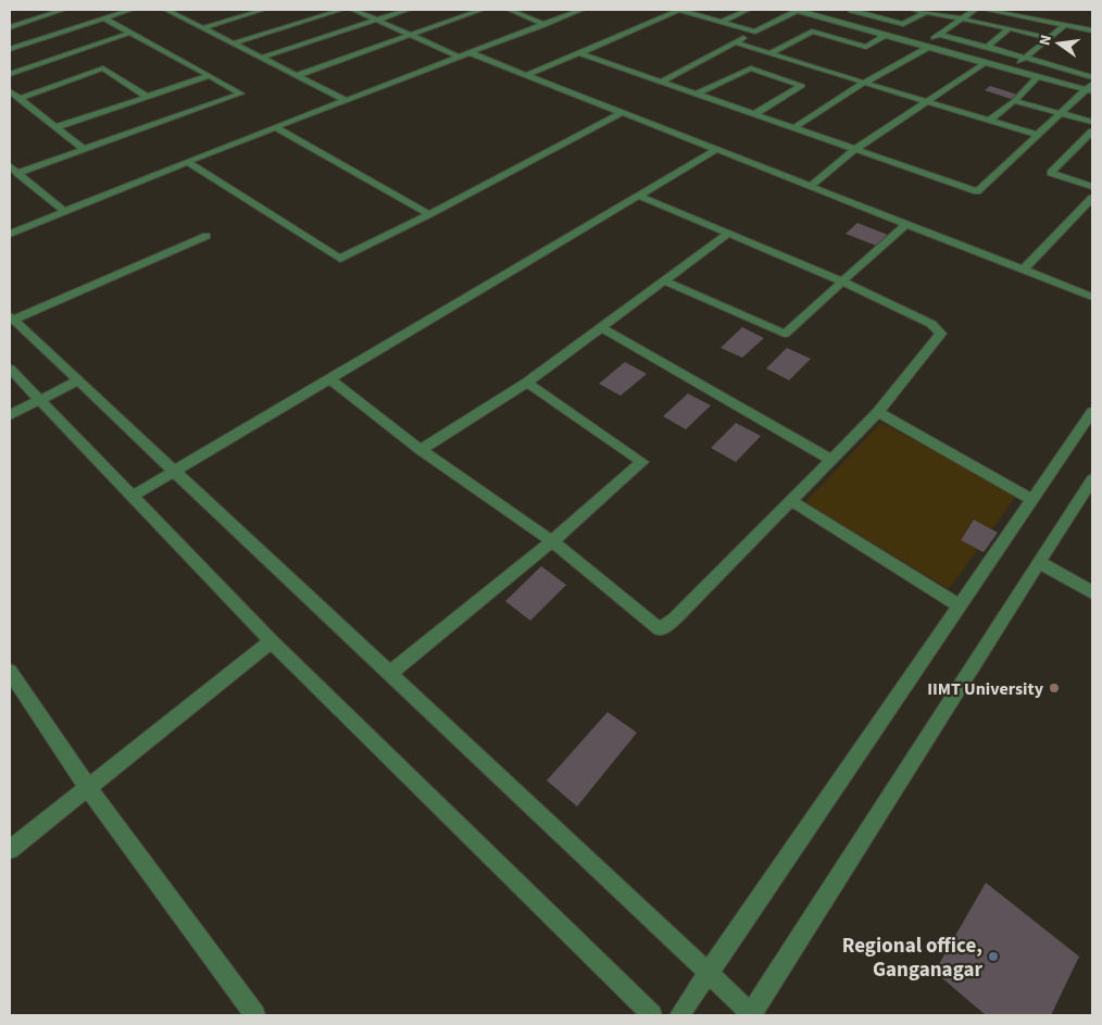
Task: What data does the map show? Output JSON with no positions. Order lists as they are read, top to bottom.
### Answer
{
  "places": ["IIMT University", "Regional office, Ganganagar"],
  "north": "left"
}
